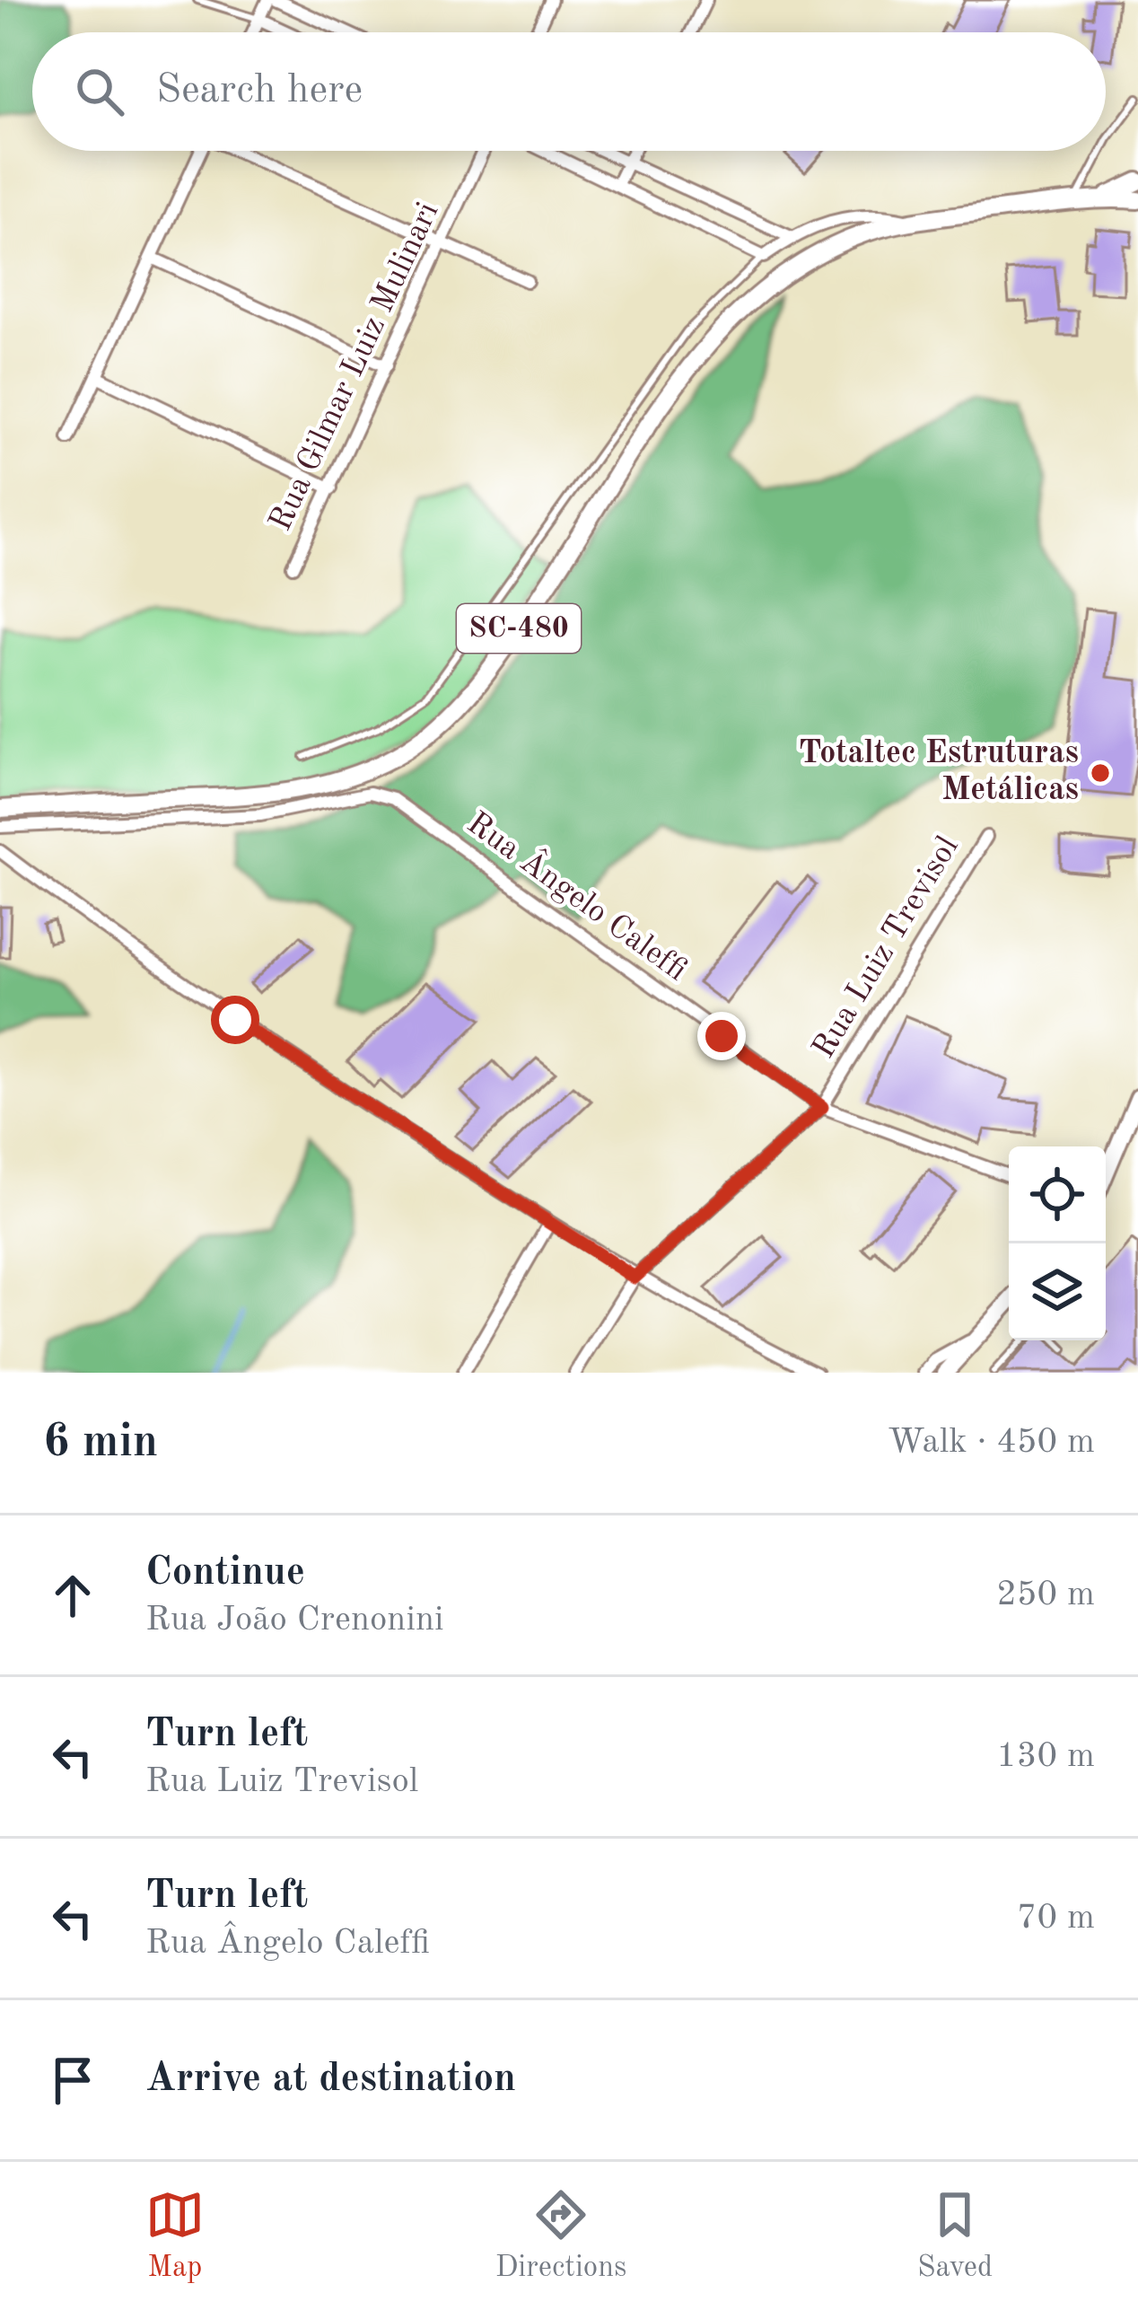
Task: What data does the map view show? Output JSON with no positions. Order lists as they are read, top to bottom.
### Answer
{
  "streets": {
    "main road": ["SC-480"],
    "street": ["Rua Gilmar Luiz Mulinari", "Rua Ângelo Caleffi", "Rua Luiz Trevisol"]
  },
  "crossings": [
    ["Rua Ângelo Caleffi", "Rua Luiz Trevisol"]
  ],
  "places": ["Totaltec Estruturas Metálicas"],
  "page": {
    "search": "Search here",
    "heading": ["6 min", "Walk · 450 m"],
    "list": [
      ["Continue", "Rua João Crenonini", "250 m"],
      ["Turn left", "Rua Luiz Trevisol", "130 m"],
      ["Turn left", "Rua Ângelo Caleffi", "70 m"],
      "Arrive at destination"
    ],
    "nav": ["Map", "Directions", "Saved"]
  }
}
